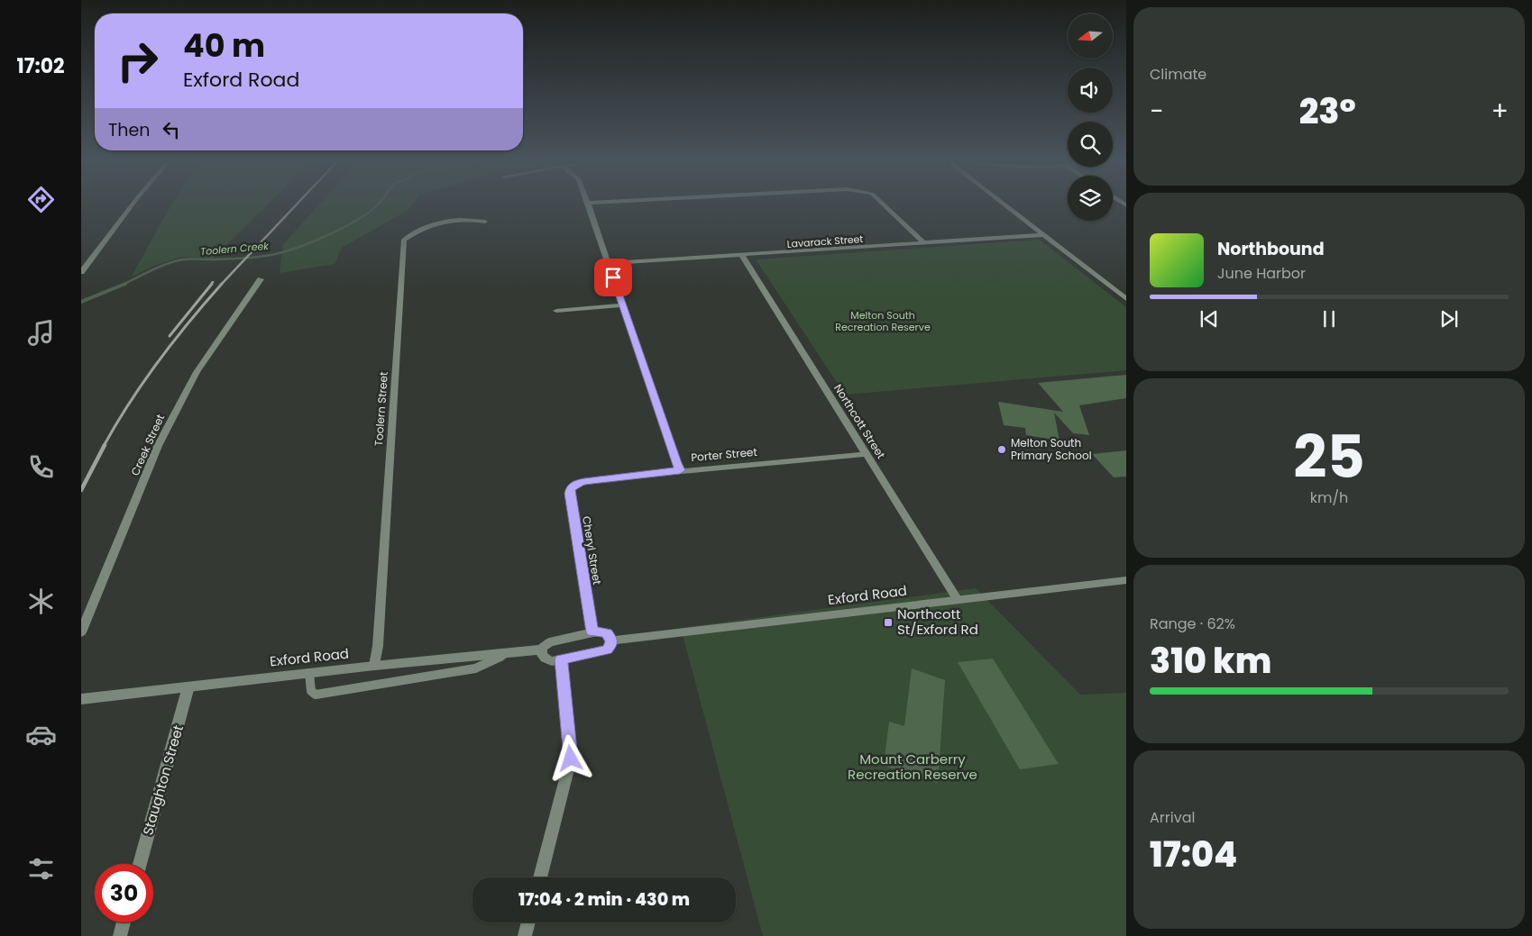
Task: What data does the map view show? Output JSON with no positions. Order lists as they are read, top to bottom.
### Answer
{
  "streets": {
    "street": [
      "Lavarack Street",
      "Toolern Street",
      "Northcott Street",
      "Creek Street",
      "Porter Street",
      "Cheryl Street",
      "Exford Road",
      "Staughton Street"
    ]
  },
  "crossings": [
    ["Lavarack Street", "Northcott Street"],
    ["Toolern Street", "Exford Road"],
    ["Northcott Street", "Porter Street"],
    ["Northcott Street", "Exford Road"],
    ["Porter Street", "Cheryl Street"],
    ["Cheryl Street", "Exford Road"],
    ["Exford Road", "Staughton Street"]
  ],
  "water": ["Toolern Creek"],
  "parks": ["Melton South Recreation Reserve", "Mount Carberry Recreation Reserve"],
  "places": {
    "other": ["Melton South Primary School"],
    "transit": ["Northcott St/Exford Rd"]
  },
  "north": "left",
  "page": {
    "tabs": "17:02",
    "tile": [
      "Climate",
      ["25", "km/h"],
      ["Range · 62%", "310 km"],
      ["Arrival", "17:04"]
    ],
    "turn": ["40 m", "Exford Road"],
    "heat": ["−", "23°", "+"],
    "then": "Then",
    "song": ["Northbound", "June Harbor"],
    "limit": "30",
    "trip": "17:04 · 2 min · 430 m"
  }
}
